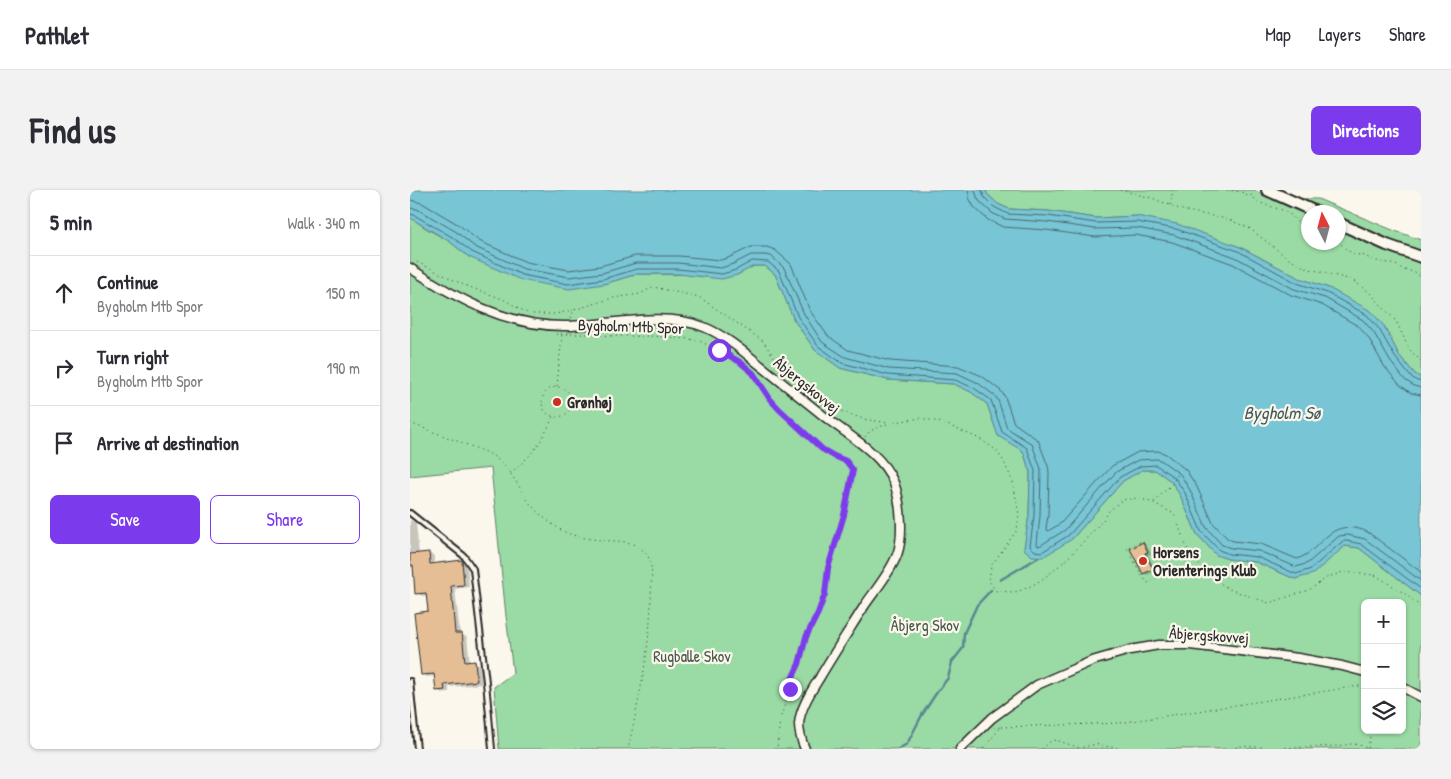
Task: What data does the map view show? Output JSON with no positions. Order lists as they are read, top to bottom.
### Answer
{
  "streets": {
    "street": ["Åbjergskovvej"],
    "path": ["Bygholm Mtb Spor"]
  },
  "water": ["Bygholm Sø"],
  "parks": ["Åbjerg Skov", "Rugballe Skov"],
  "places": ["Grønhøj", "Horsens Orienterings Klub"],
  "north": "top",
  "page": {
    "header": "Pathlet",
    "nav": ["Map", "Layers", "Share"],
    "buttons": [
      "Directions",
      ["Save", "Share"]
    ],
    "title": "Find us",
    "heading": ["5 min", "Walk · 340 m"],
    "list": [
      ["Continue", "Bygholm Mtb Spor", "150 m"],
      ["Turn right", "Bygholm Mtb Spor", "190 m"],
      "Arrive at destination"
    ],
    "map_buttons": ["+", "−"]
  }
}
